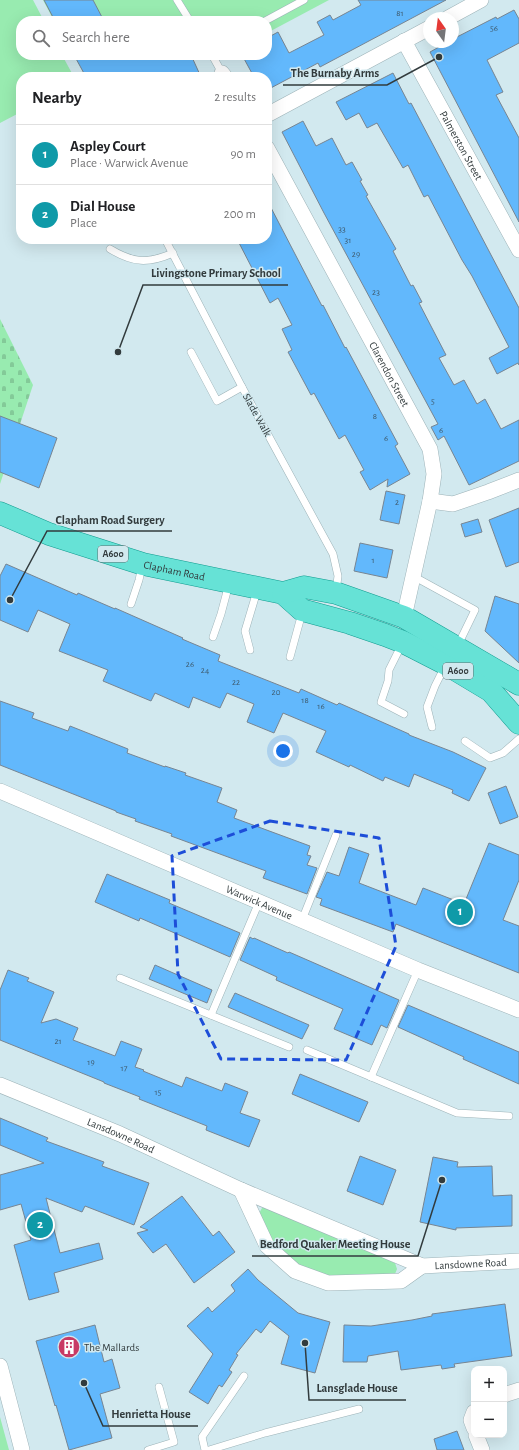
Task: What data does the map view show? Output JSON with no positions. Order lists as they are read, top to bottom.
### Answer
{
  "streets": {
    "main road": ["A600", "Clapham Road"],
    "street": [
      "Palmerston Street",
      "Clarendon Street",
      "Warwick Avenue",
      "Lansdowne Road"
    ],
    "lane": ["Slade Walk"]
  },
  "crossings": [
    ["Clarendon Street", "Clapham Road"],
    ["Slade Walk", "Clapham Road"]
  ],
  "places": {
    "other": [
      "The Burnaby Arms",
      "Livingstone Primary School",
      "Clapham Road Surgery",
      "Bedford Quaker Meeting House",
      "Lansglade House",
      "Henrietta House"
    ],
    "building": ["The Mallards"]
  },
  "house_numbers": [
    "81",
    "56",
    "33",
    "31",
    "29",
    "23",
    "5",
    "8",
    "6",
    "6",
    "2",
    "1",
    "26",
    "24",
    "22",
    "20",
    "18",
    "16",
    "21",
    "19",
    "17",
    "15"
  ],
  "north": "top",
  "page": {
    "search": "Search here",
    "heading": ["Nearby", "2 results"],
    "list": [
      {
        "mark": "1",
        "name": "Aspley Court",
        "note": "Place · Warwick Avenue",
        "value": "90 m"
      },
      {
        "mark": "2",
        "name": "Dial House",
        "note": "Place",
        "value": "200 m"
      }
    ],
    "pins": ["1", "2"],
    "map_buttons": ["+", "−"]
  }
}
